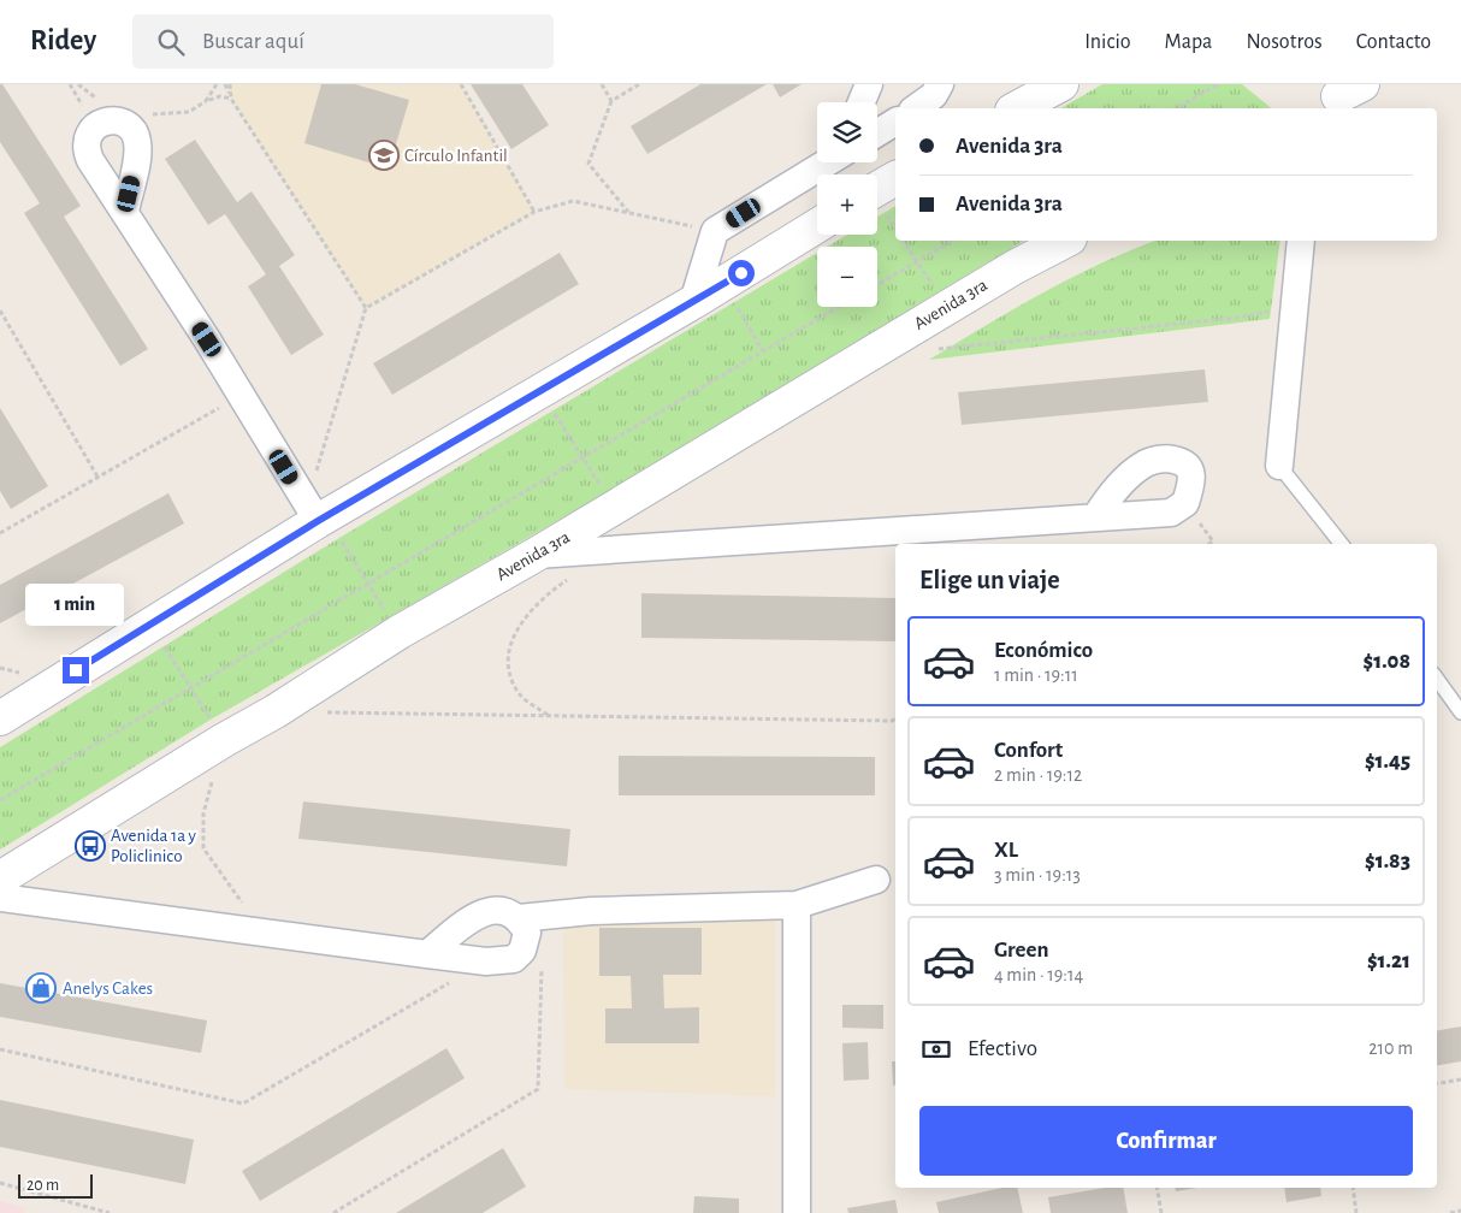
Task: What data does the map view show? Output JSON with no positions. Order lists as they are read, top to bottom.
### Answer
{
  "streets": {
    "main road": ["Avenida 3ra"]
  },
  "places": {
    "school or university": ["Círculo Infantil"],
    "bus stop": ["Avenida 1a y Policlinico"],
    "shop": ["Anelys Cakes"]
  },
  "scale_bar": "20 m",
  "page": {
    "header": "Ridey",
    "search": "Buscar aquí",
    "nav": [
      "Inicio",
      "Mapa",
      "Nosotros",
      "Contacto"
    ],
    "map_buttons": ["+", "−"],
    "banner": ["Avenida 3ra", "Avenida 3ra"],
    "heading": "Elige un viaje",
    "bubble": "1 min",
    "list": [
      {
        "name": "Económico",
        "note": "1 min · 19:11",
        "value": "$1.08"
      },
      {
        "name": "Confort",
        "note": "2 min · 19:12",
        "value": "$1.45"
      },
      {
        "name": "XL",
        "note": "3 min · 19:13",
        "value": "$1.83"
      },
      {
        "name": "Green",
        "note": "4 min · 19:14",
        "value": "$1.21"
      }
    ],
    "pay": ["Efectivo", "210 m"],
    "buttons": "Confirmar",
    "scale": "20 m"
  }
}
